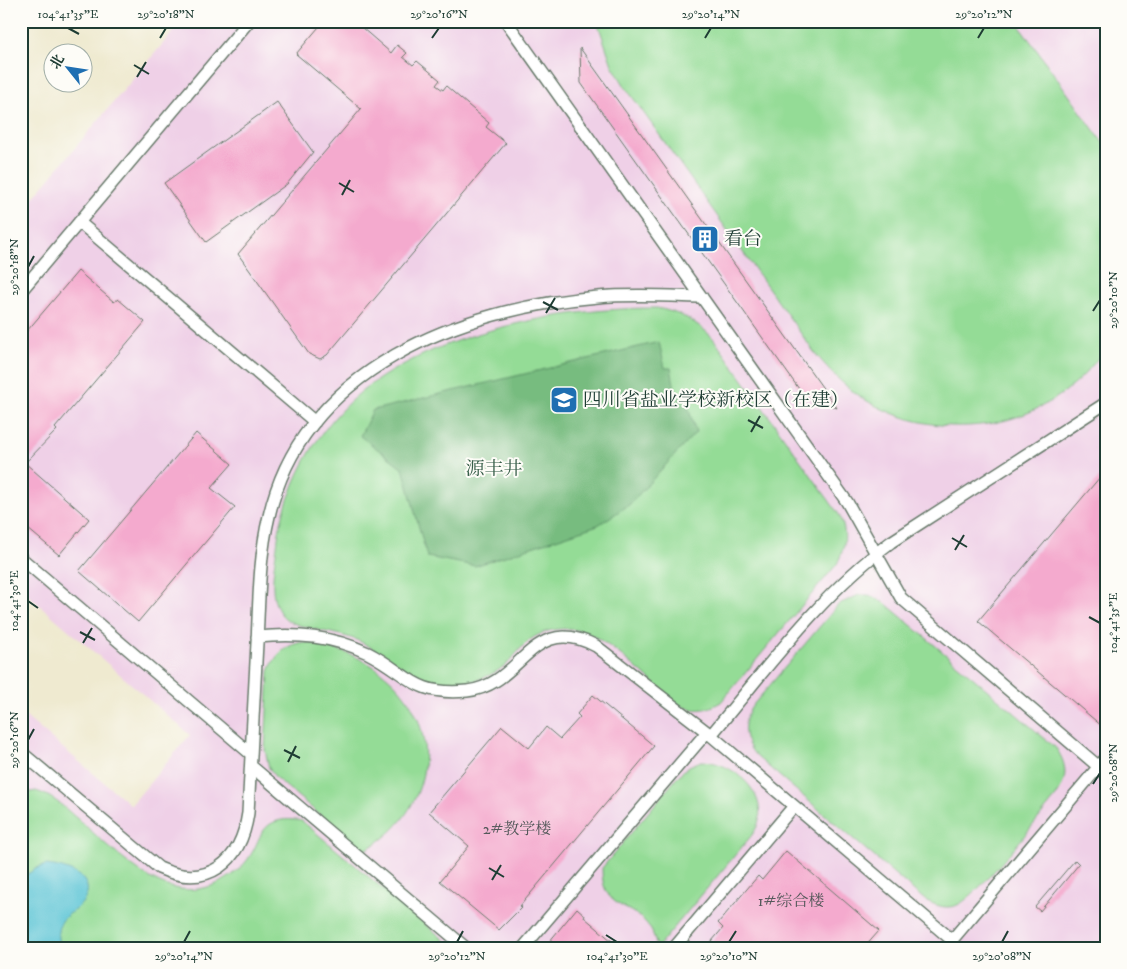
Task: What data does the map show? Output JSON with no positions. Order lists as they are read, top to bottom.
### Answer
{
  "parks": ["源丰井"],
  "places": {
    "building": ["看台"],
    "school or university": ["四川省盐业学校新校区（在建）"]
  },
  "house_numbers": ["2#教学楼", "1#综合楼"],
  "north": "top left",
  "coordinates": [
    "104°41'35\"E",
    "29°20'18\"N",
    "29°20'16\"N",
    "29°20'14\"N",
    "29°20'12\"N",
    "29°20'10\"N",
    "104°41'30\"E",
    "29°20'08\"N"
  ]
}
